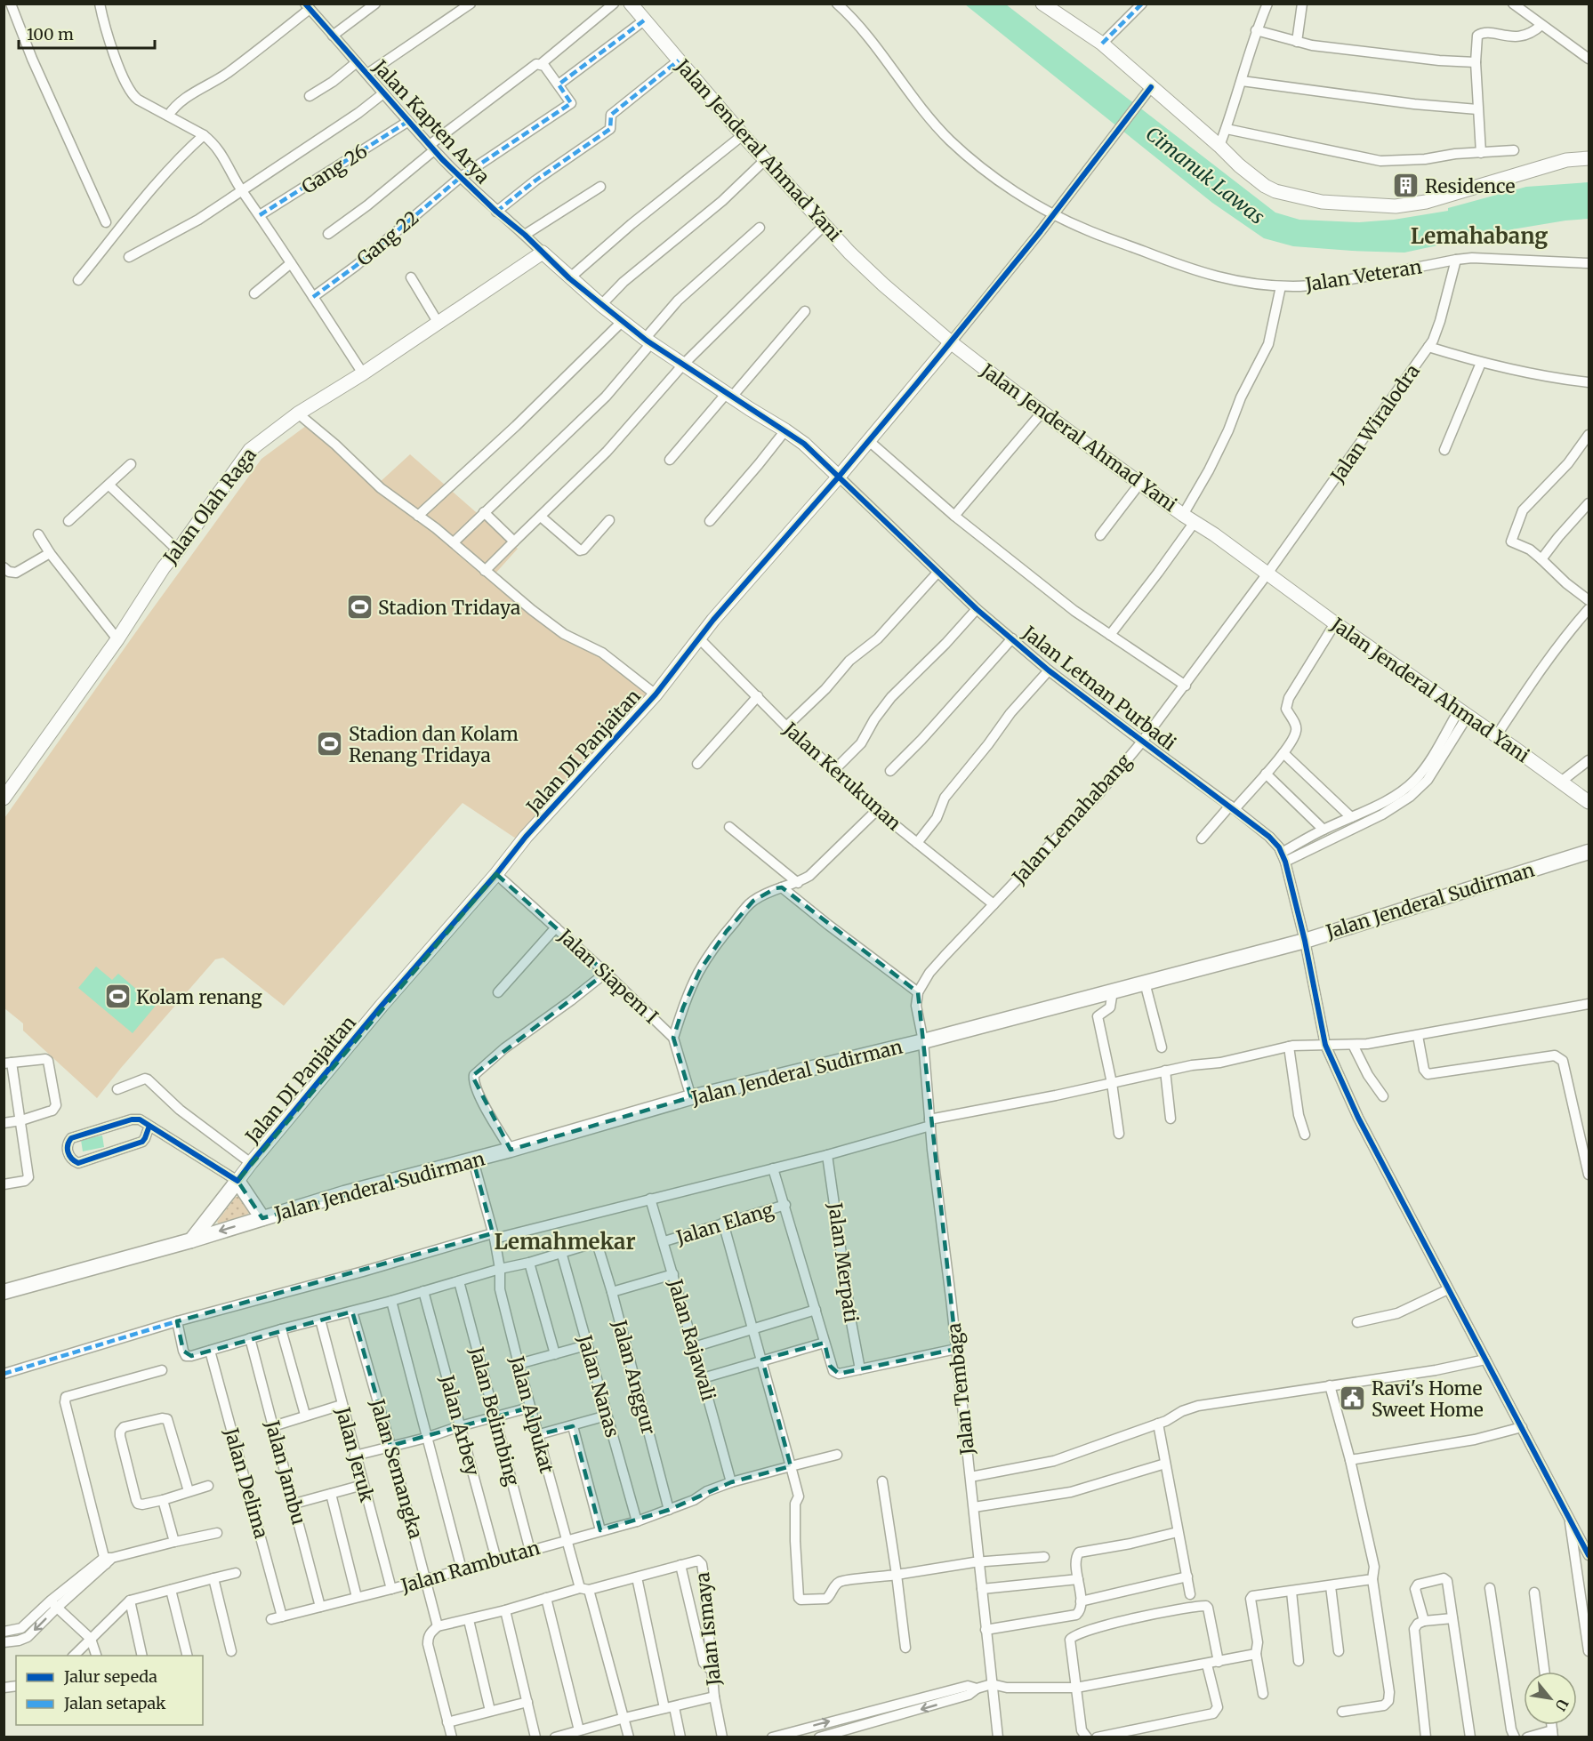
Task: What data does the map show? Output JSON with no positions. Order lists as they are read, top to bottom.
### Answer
{
  "streets": {
    "main road": ["Jalan Jenderal Sudirman"],
    "street": [
      "Jalan Kapten Arya",
      "Jalan Jenderal Ahmad Yani",
      "Gang 26",
      "Gang 22",
      "Jalan Veteran",
      "Jalan Wiralodra",
      "Jalan Olah Raga",
      "Jalan Letnan Purbadi",
      "Jalan DI Panjaitan",
      "Jalan Kerukunan",
      "Jalan Lemahabang",
      "Jalan Siapem I",
      "Jalan Elang",
      "Jalan Merpati",
      "Jalan Rajawali",
      "Jalan Anggur",
      "Jalan Nanas",
      "Jalan Tembaga",
      "Jalan Alpukat",
      "Jalan Belimbing",
      "Jalan Arbey",
      "Jalan Jeruk",
      "Jalan Semangka",
      "Jalan Jambu",
      "Jalan Delima",
      "Jalan Rambutan",
      "Jalan Ismaya"
    ]
  },
  "crossings": [
    ["Jalan Kapten Arya", "Gang 26"],
    ["Jalan Kapten Arya", "Gang 22"],
    ["Jalan Kapten Arya", "Jalan Olah Raga"],
    ["Jalan Jenderal Ahmad Yani", "Jalan Wiralodra"],
    ["Jalan Jenderal Ahmad Yani", "Jalan DI Panjaitan"],
    ["Jalan Jenderal Ahmad Yani", "Jalan Lemahabang"],
    ["Jalan Veteran", "Jalan Wiralodra"],
    ["Jalan Wiralodra", "Jalan Lemahabang"],
    ["Jalan Letnan Purbadi", "Jalan DI Panjaitan"],
    ["Jalan Letnan Purbadi", "Jalan Lemahabang"],
    ["Jalan Letnan Purbadi", "Jalan Jenderal Sudirman"],
    ["Jalan DI Panjaitan", "Jalan Kerukunan"],
    ["Jalan DI Panjaitan", "Jalan Siapem I"],
    ["Jalan Kerukunan", "Jalan Lemahabang"],
    ["Jalan Jenderal Sudirman", "Jalan Siapem I"],
    ["Jalan Jenderal Sudirman", "Jalan Tembaga"],
    ["Jalan Jenderal Sudirman", "Jalan Alpukat"],
    ["Jalan Elang", "Jalan Rajawali"],
    ["Jalan Rajawali", "Jalan Rambutan"],
    ["Jalan Anggur", "Jalan Nanas"],
    ["Jalan Anggur", "Jalan Rambutan"],
    ["Jalan Nanas", "Jalan Rambutan"],
    ["Jalan Alpukat", "Jalan Rambutan"],
    ["Jalan Belimbing", "Jalan Rambutan"],
    ["Jalan Arbey", "Jalan Rambutan"],
    ["Jalan Jeruk", "Jalan Rambutan"],
    ["Jalan Semangka", "Jalan Rambutan"],
    ["Jalan Jambu", "Jalan Rambutan"],
    ["Jalan Delima", "Jalan Rambutan"]
  ],
  "districts": ["Lemahabang", "Lemahmekar"],
  "water": ["Cimanuk Lawas"],
  "places": {
    "building": ["Residence"],
    "sports": ["Stadion Tridaya", "Stadion dan Kolam Renang Tridaya", "Kolam renang"],
    "public building": ["Ravi's Home Sweet Home"]
  },
  "legend": ["Jalur sepeda", "Jalan setapak"],
  "scale_bar": "100 m",
  "north": "bottom right"
}
